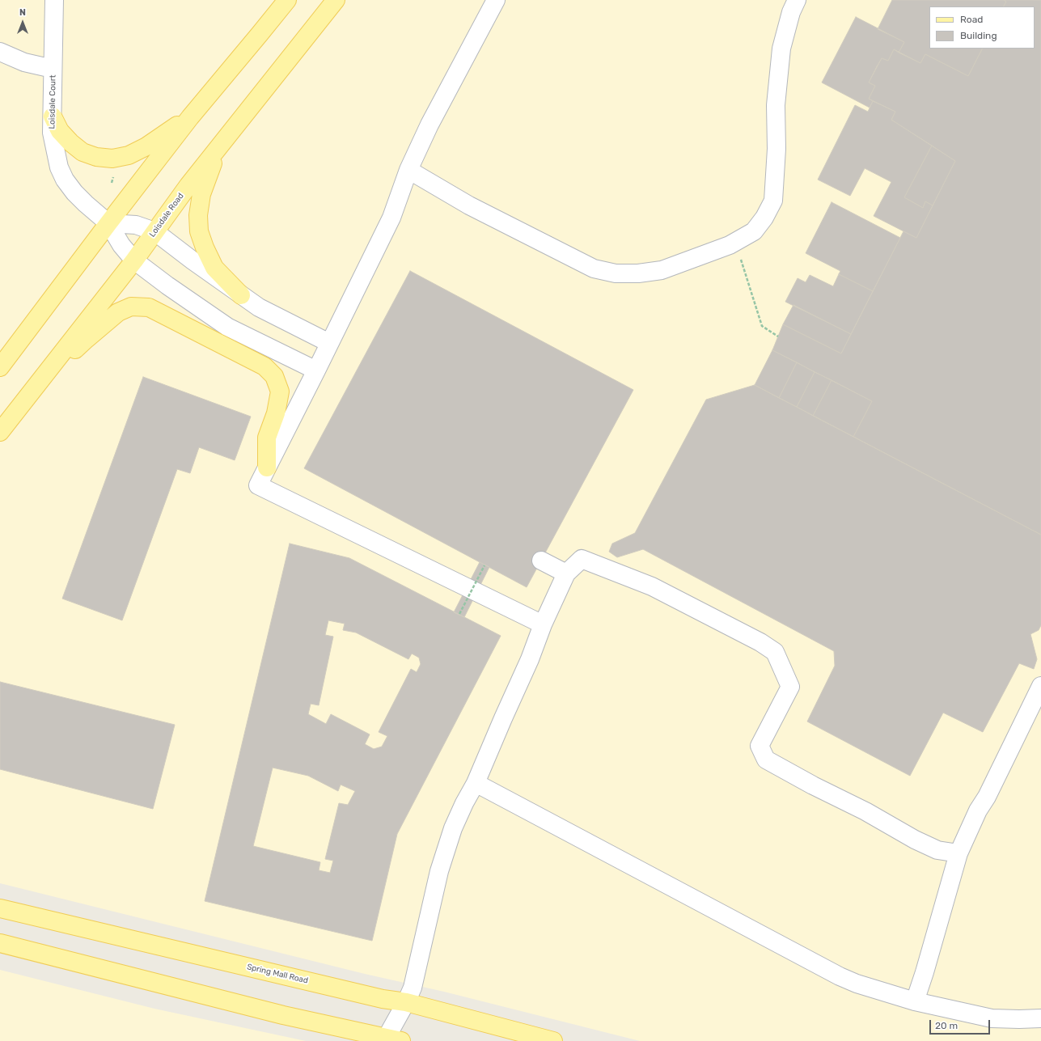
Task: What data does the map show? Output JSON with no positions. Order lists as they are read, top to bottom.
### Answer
{
  "streets": {
    "main road": ["Loisdale Road", "Spring Mall Road"],
    "street": ["Loisdale Court"]
  },
  "crossings": [
    ["Loisdale Court", "Loisdale Road"]
  ],
  "legend": ["Road", "Building"],
  "scale_bar": "20 m",
  "north": "top"
}
